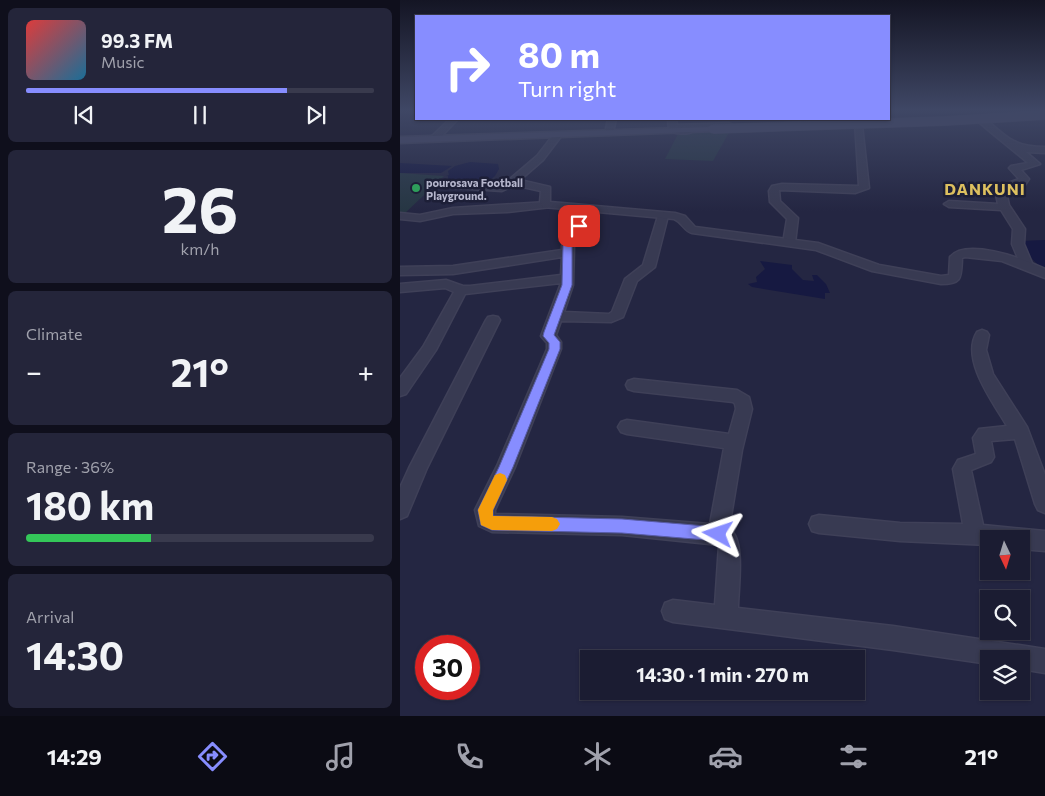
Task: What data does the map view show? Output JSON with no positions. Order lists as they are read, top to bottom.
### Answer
{
  "districts": ["DANKUNI"],
  "places": ["pourosava Football Playground."],
  "north": "bottom",
  "page": {
    "turn": ["80 m", "Turn right"],
    "song": ["99.3 FM", "Music"],
    "tile": [
      ["26", "km/h"],
      "Climate",
      ["Range · 36%", "180 km"],
      ["Arrival", "14:30"]
    ],
    "heat": ["−", "21°", "+"],
    "limit": "30",
    "trip": "14:30 · 1 min · 270 m",
    "tabs": ["14:29", "21°"]
  }
}
